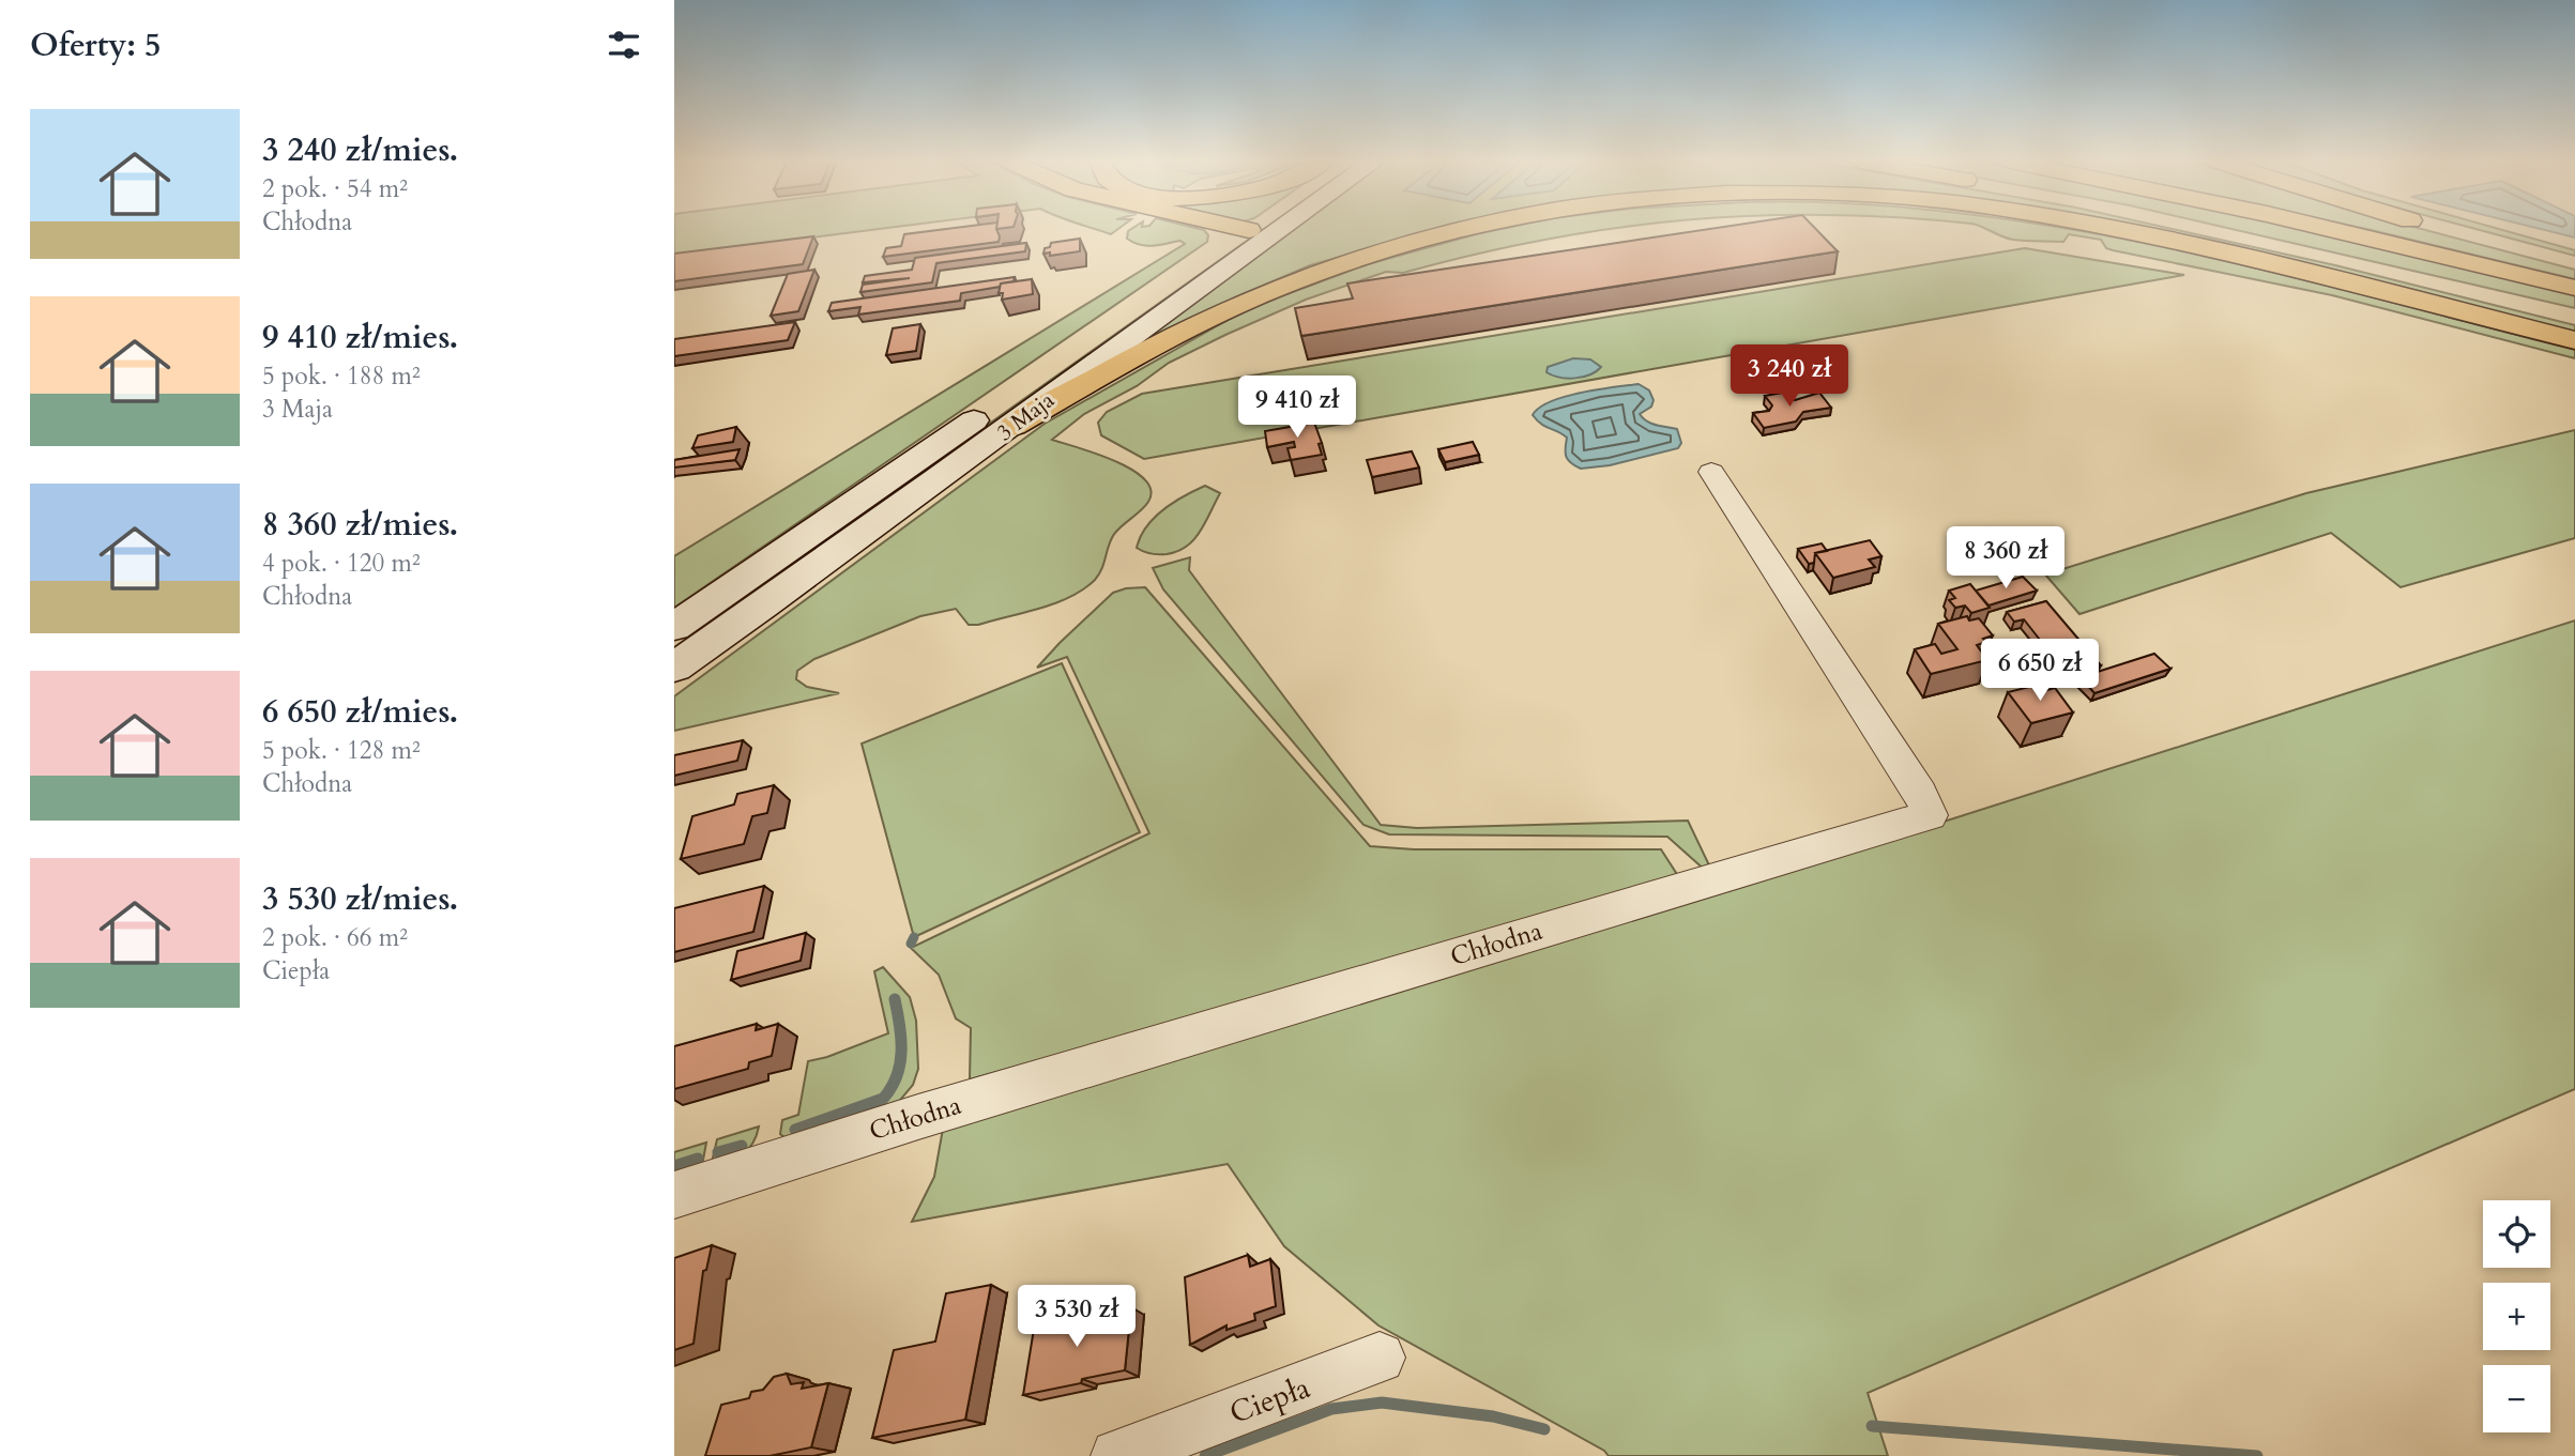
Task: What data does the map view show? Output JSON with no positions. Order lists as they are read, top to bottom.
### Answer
{
  "streets": {
    "main road": ["3 Maja"],
    "street": ["Chłodna", "Ciepła"]
  },
  "page": {
    "heading": "Oferty: 5",
    "list": [
      {
        "name": "3 240 zł/mies.",
        "note": "2 pok. · 54 m² · Chłodna"
      },
      {
        "name": "9 410 zł/mies.",
        "note": "5 pok. · 188 m² · 3 Maja"
      },
      {
        "name": "8 360 zł/mies.",
        "note": "4 pok. · 120 m² · Chłodna"
      },
      {
        "name": "6 650 zł/mies.",
        "note": "5 pok. · 128 m² · Chłodna"
      },
      {
        "name": "3 530 zł/mies.",
        "note": "2 pok. · 66 m² · Ciepła"
      }
    ],
    "price": [
      "3 240 zł",
      "9 410 zł",
      "8 360 zł",
      "6 650 zł",
      "3 530 zł"
    ],
    "map_buttons": ["+", "−"]
  }
}
